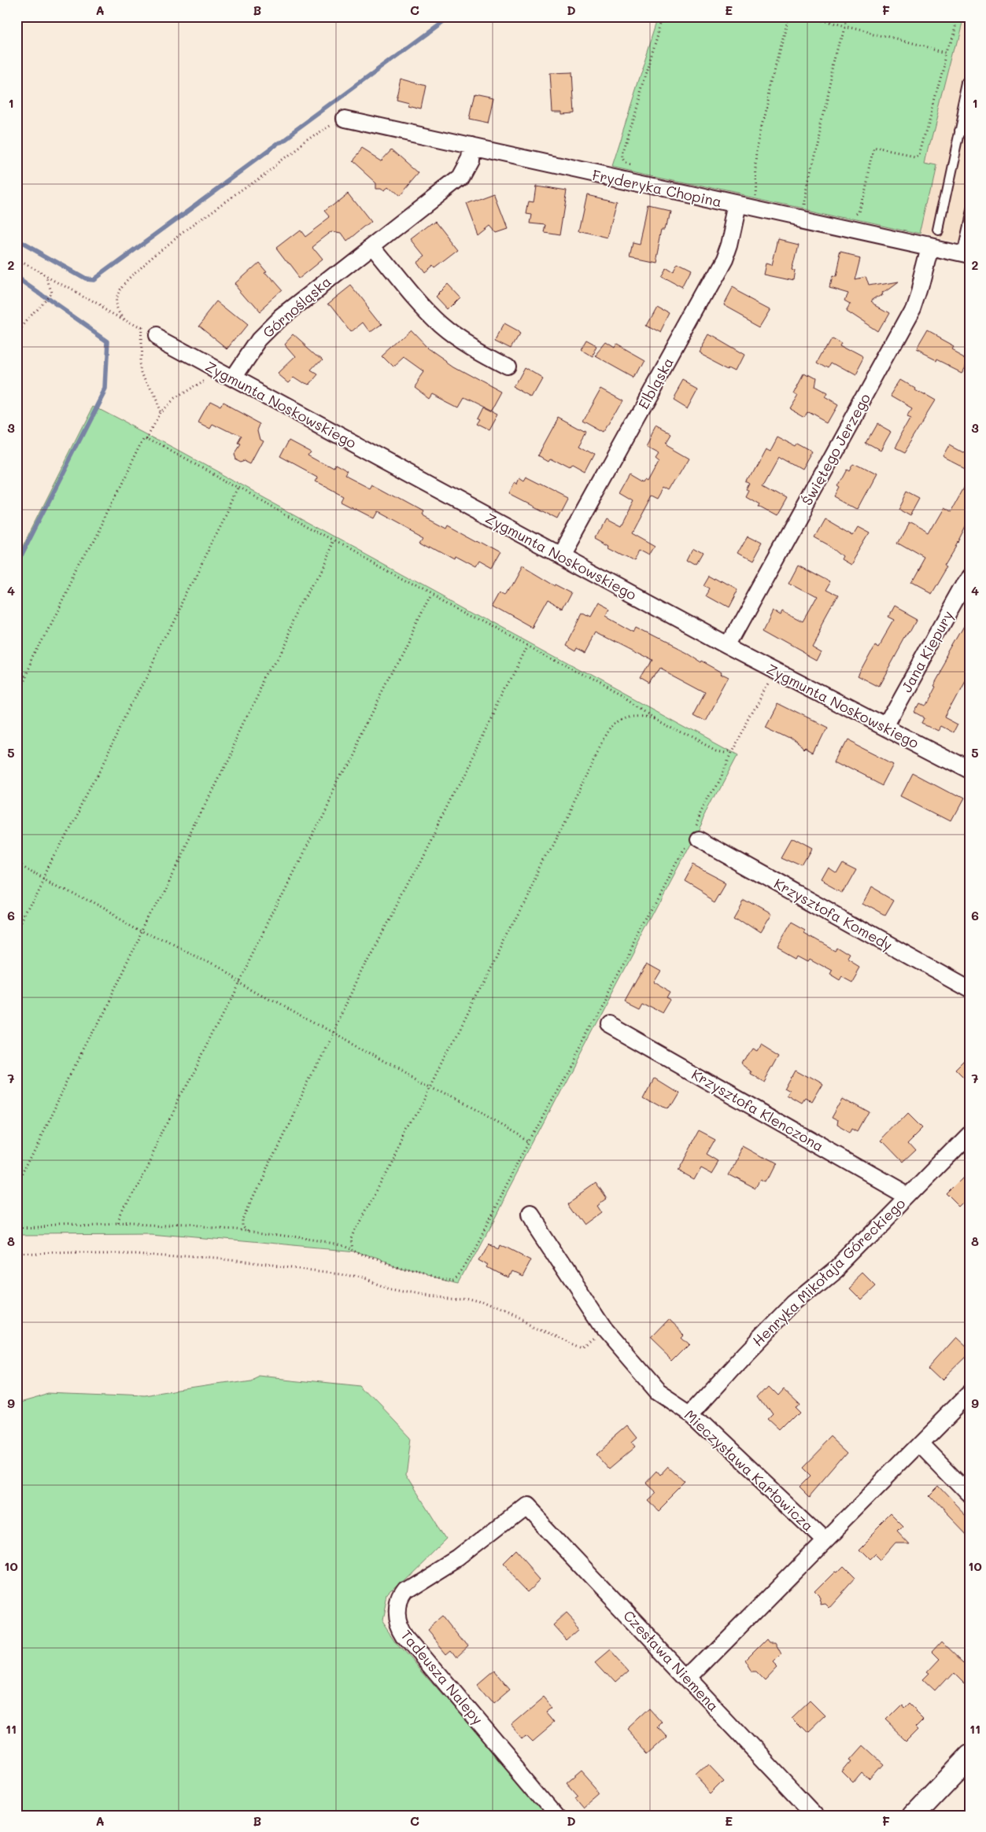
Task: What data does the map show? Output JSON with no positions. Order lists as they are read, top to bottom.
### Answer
{
  "streets": {
    "street": [
      "Fryderyka Chopina",
      "Górnośląska",
      "Elbląska",
      "Zygmunta Noskowskiego",
      "Świętego Jerzego",
      "Jana Kiepury",
      "Krzysztofa Komedy",
      "Krzysztofa Klenczona",
      "Henryka Mikołaja Góreckiego",
      "Mieczysława Karłowicza",
      "Czesława Niemena",
      "Tadeusza Nalepy"
    ]
  },
  "crossings": [
    ["Fryderyka Chopina", "Górnośląska"],
    ["Fryderyka Chopina", "Elbląska"],
    ["Fryderyka Chopina", "Świętego Jerzego"],
    ["Górnośląska", "Zygmunta Noskowskiego"],
    ["Elbląska", "Zygmunta Noskowskiego"],
    ["Zygmunta Noskowskiego", "Świętego Jerzego"],
    ["Zygmunta Noskowskiego", "Jana Kiepury"],
    ["Krzysztofa Klenczona", "Henryka Mikołaja Góreckiego"],
    ["Henryka Mikołaja Góreckiego", "Mieczysława Karłowicza"],
    ["Mieczysława Karłowicza", "Czesława Niemena"],
    ["Czesława Niemena", "Tadeusza Nalepy"]
  ],
  "grid": {
    "columns": [
      "A",
      "B",
      "C",
      "D",
      "E",
      "F"
    ],
    "rows": [
      "1",
      "2",
      "3",
      "4",
      "5",
      "6",
      "7",
      "8",
      "9",
      "10",
      "11"
    ]
  }
}
